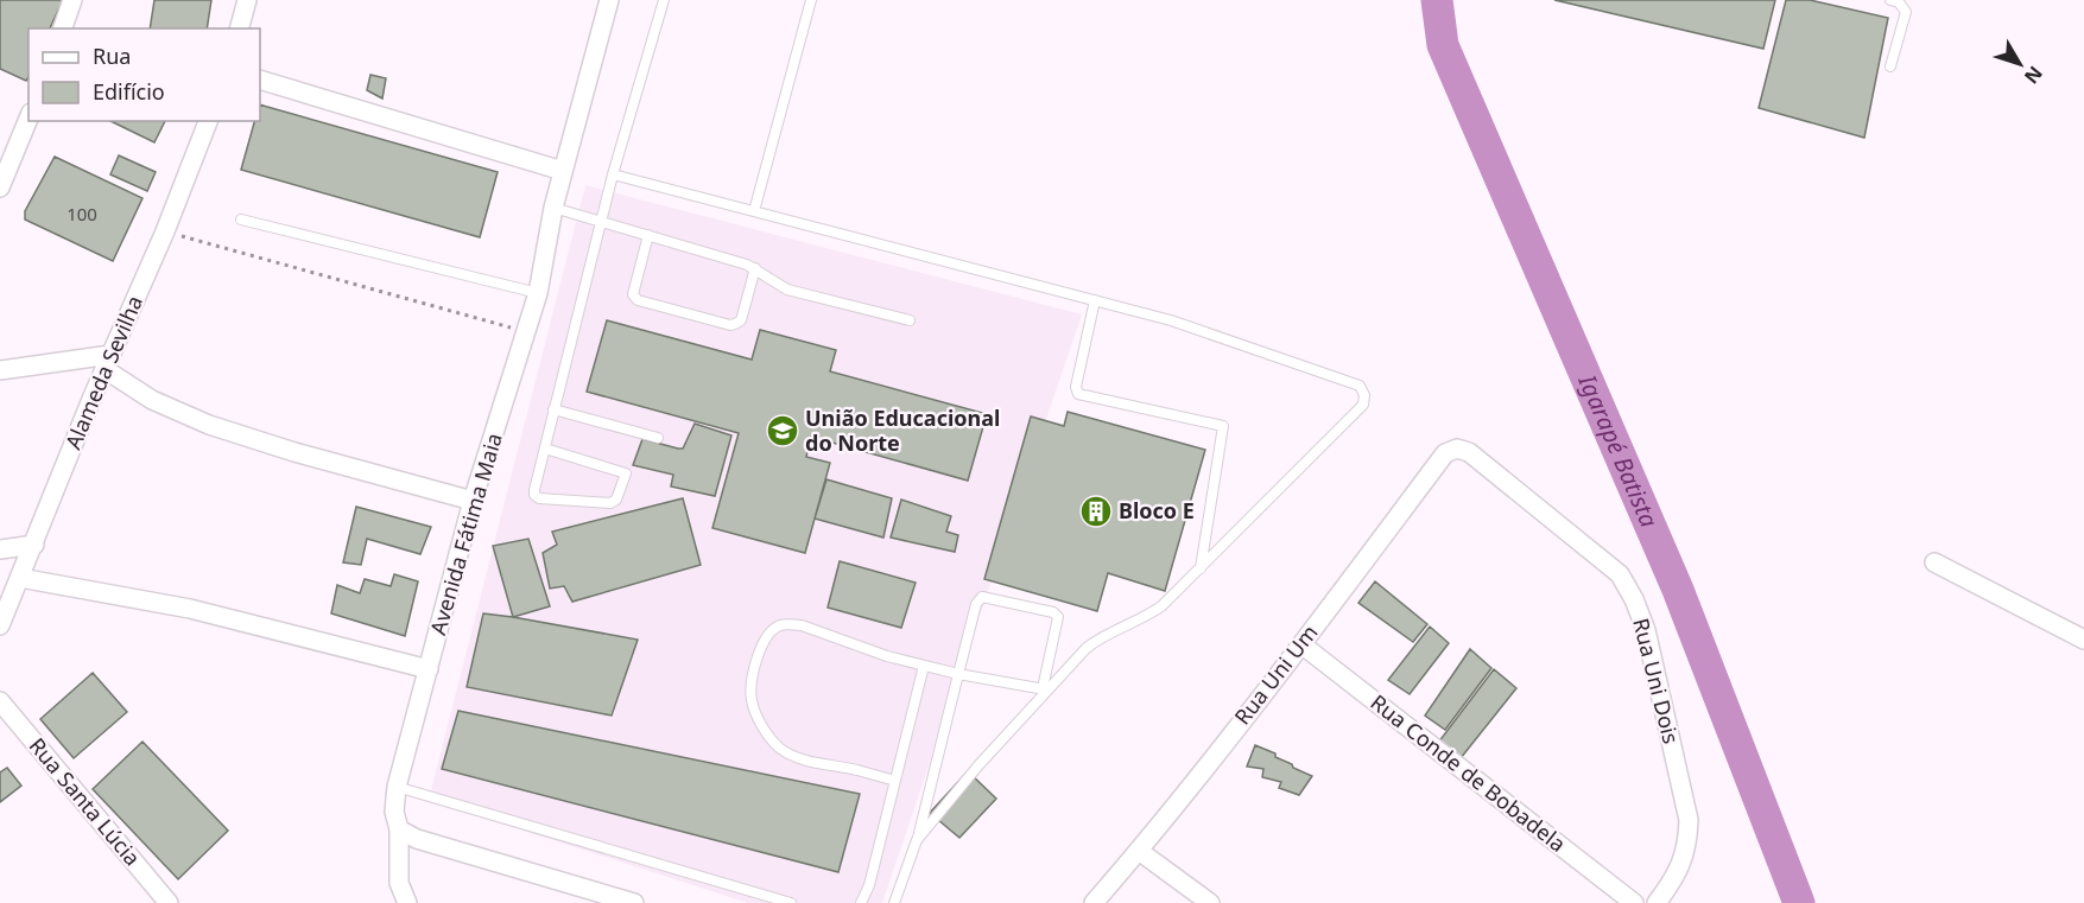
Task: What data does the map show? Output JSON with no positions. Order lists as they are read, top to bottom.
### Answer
{
  "streets": {
    "street": [
      "Alameda Sevilha",
      "Avenida Fátima Maia",
      "Rua Uni Um",
      "Rua Uni Dois",
      "Rua Conde de Bobadela",
      "Rua Santa Lúcia"
    ]
  },
  "crossings": [
    ["Rua Uni Um", "Rua Uni Dois"],
    ["Rua Uni Um", "Rua Conde de Bobadela"]
  ],
  "water": ["Igarapé Batista"],
  "places": {
    "school or university": ["União Educacional do Norte"],
    "building": ["Bloco E"]
  },
  "house_numbers": ["100"],
  "legend": ["Rua", "Edifício"],
  "north": "bottom right"
}
